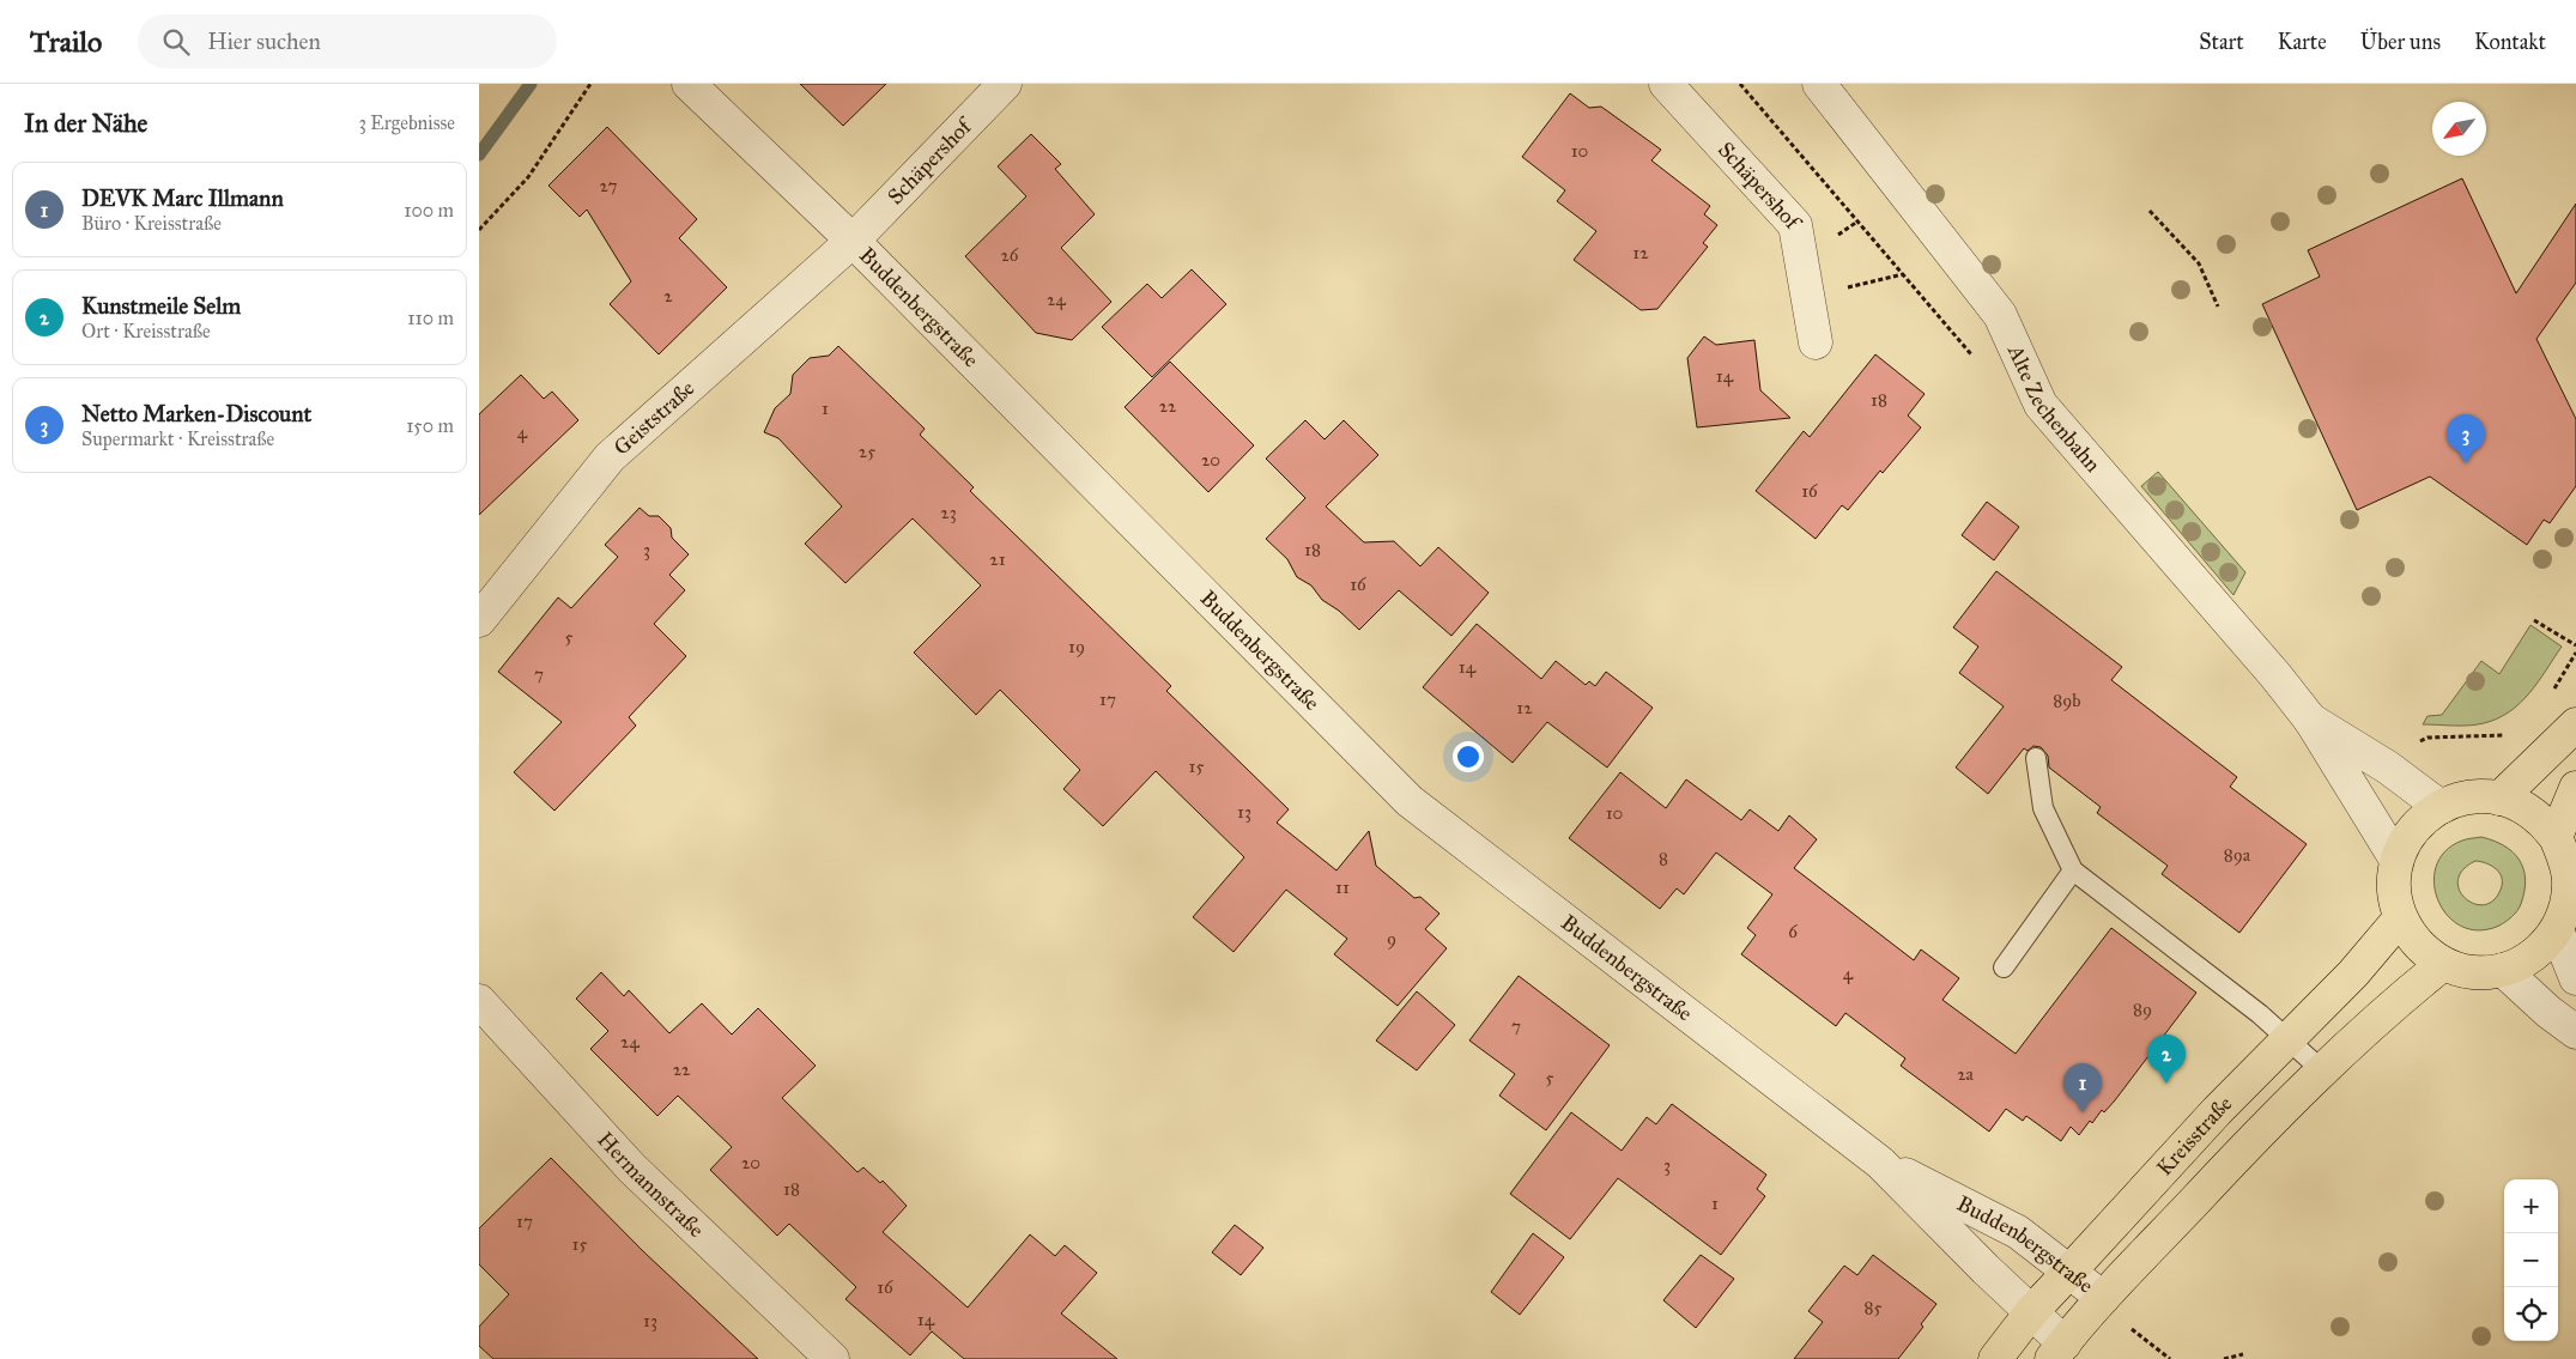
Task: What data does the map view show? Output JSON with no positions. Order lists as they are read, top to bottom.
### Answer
{
  "streets": {
    "main road": ["Kreisstraße"],
    "street": [
      "Schäpershof",
      "Buddenbergstraße",
      "Alte Zechenbahn",
      "Geiststraße",
      "Hermannstraße"
    ]
  },
  "crossings": [
    ["Schäpershof", "Buddenbergstraße"],
    ["Schäpershof", "Geiststraße"],
    ["Buddenbergstraße", "Geiststraße"],
    ["Buddenbergstraße", "Kreisstraße"],
    ["Alte Zechenbahn", "Kreisstraße"]
  ],
  "house_numbers": [
    "10",
    "27",
    "12",
    "26",
    "2",
    "24",
    "14",
    "18",
    "22",
    "1",
    "4",
    "25",
    "20",
    "16",
    "23",
    "3",
    "18",
    "21",
    "16",
    "5",
    "19",
    "14",
    "7",
    "17",
    "89b",
    "12",
    "15",
    "13",
    "10",
    "89a",
    "8",
    "11",
    "6",
    "9",
    "4",
    "89",
    "7",
    "24",
    "22",
    "2a",
    "5",
    "20",
    "3",
    "18",
    "1",
    "17",
    "15",
    "16",
    "85",
    "14",
    "13"
  ],
  "north": "bottom left",
  "page": {
    "header": "Trailo",
    "search": "Hier suchen",
    "nav": [
      "Start",
      "Karte",
      "Über uns",
      "Kontakt"
    ],
    "heading": ["In der Nähe", "3 Ergebnisse"],
    "list": [
      {
        "mark": "1",
        "name": "DEVK Marc Illmann",
        "note": "Büro · Kreisstraße",
        "value": "100 m"
      },
      {
        "mark": "2",
        "name": "Kunstmeile Selm",
        "note": "Ort · Kreisstraße",
        "value": "110 m"
      },
      {
        "mark": "3",
        "name": "Netto Marken-Discount",
        "note": "Supermarkt · Kreisstraße",
        "value": "150 m"
      }
    ],
    "pins": ["3", "2", "1"],
    "map_buttons": ["+", "−"]
  }
}
